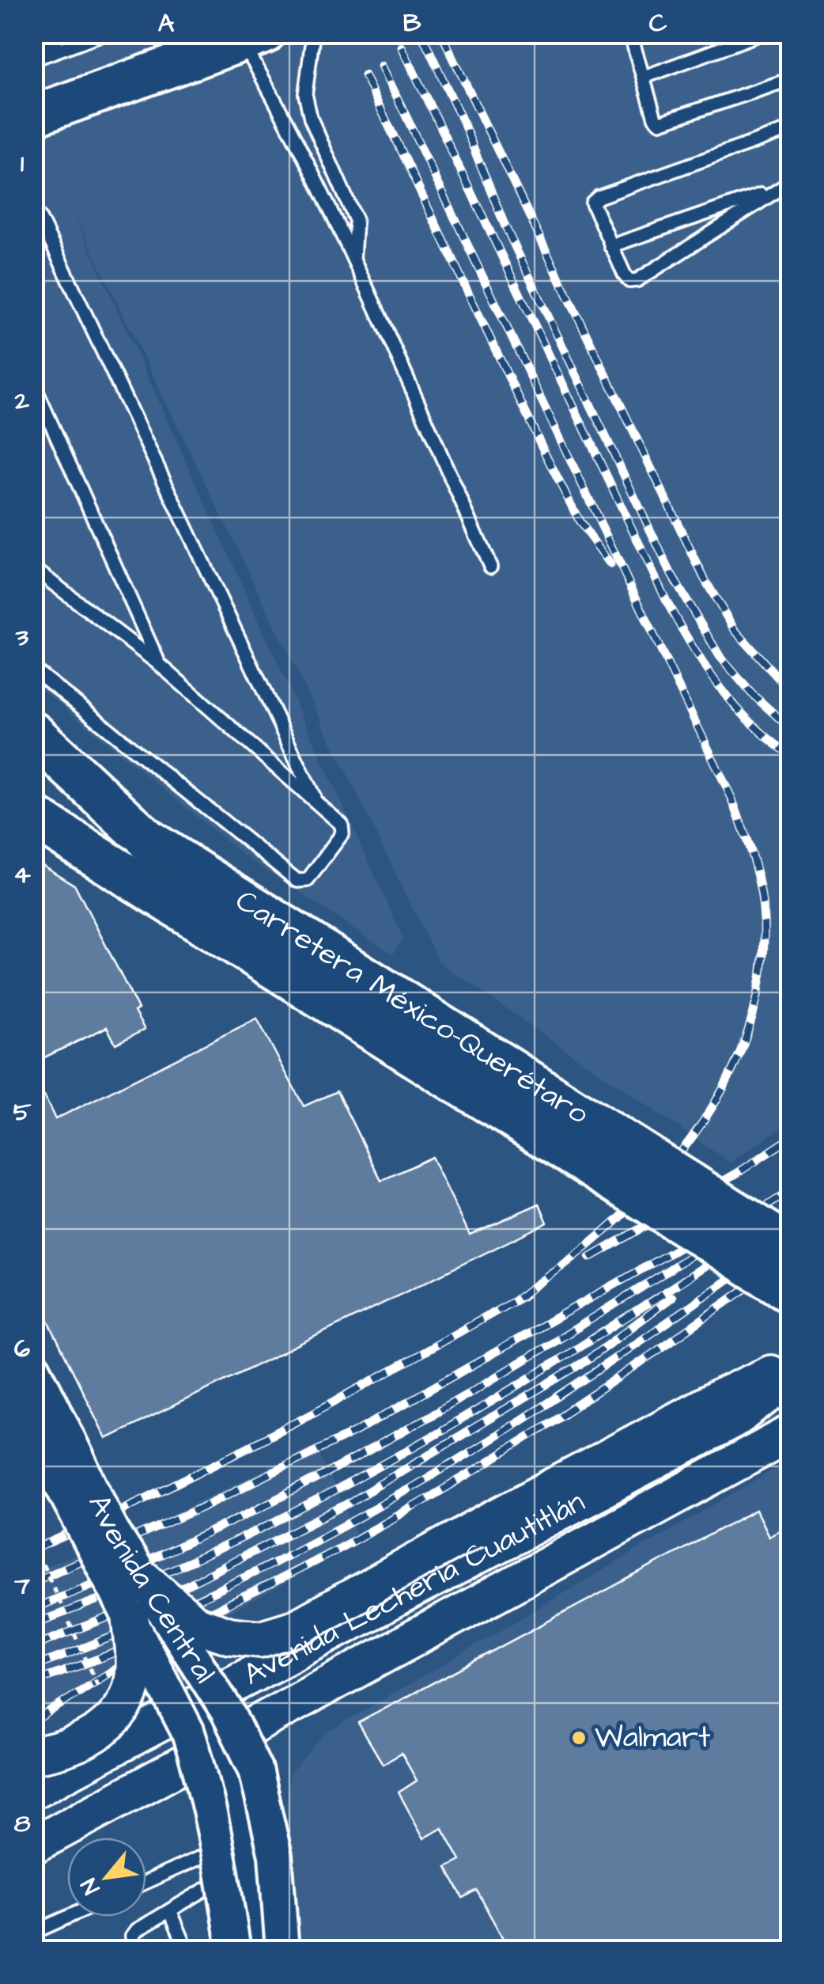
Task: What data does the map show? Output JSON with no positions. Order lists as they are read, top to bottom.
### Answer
{
  "streets": {
    "highway": ["Carretera México-Querétaro"],
    "main road": ["Avenida Lecheria Cuautitlán"],
    "street": ["Avenida Central"]
  },
  "places": ["Walmart"],
  "north": "bottom left",
  "grid": {
    "columns": ["A", "B", "C"],
    "rows": [
      "1",
      "2",
      "3",
      "4",
      "5",
      "6",
      "7",
      "8"
    ]
  }
}
